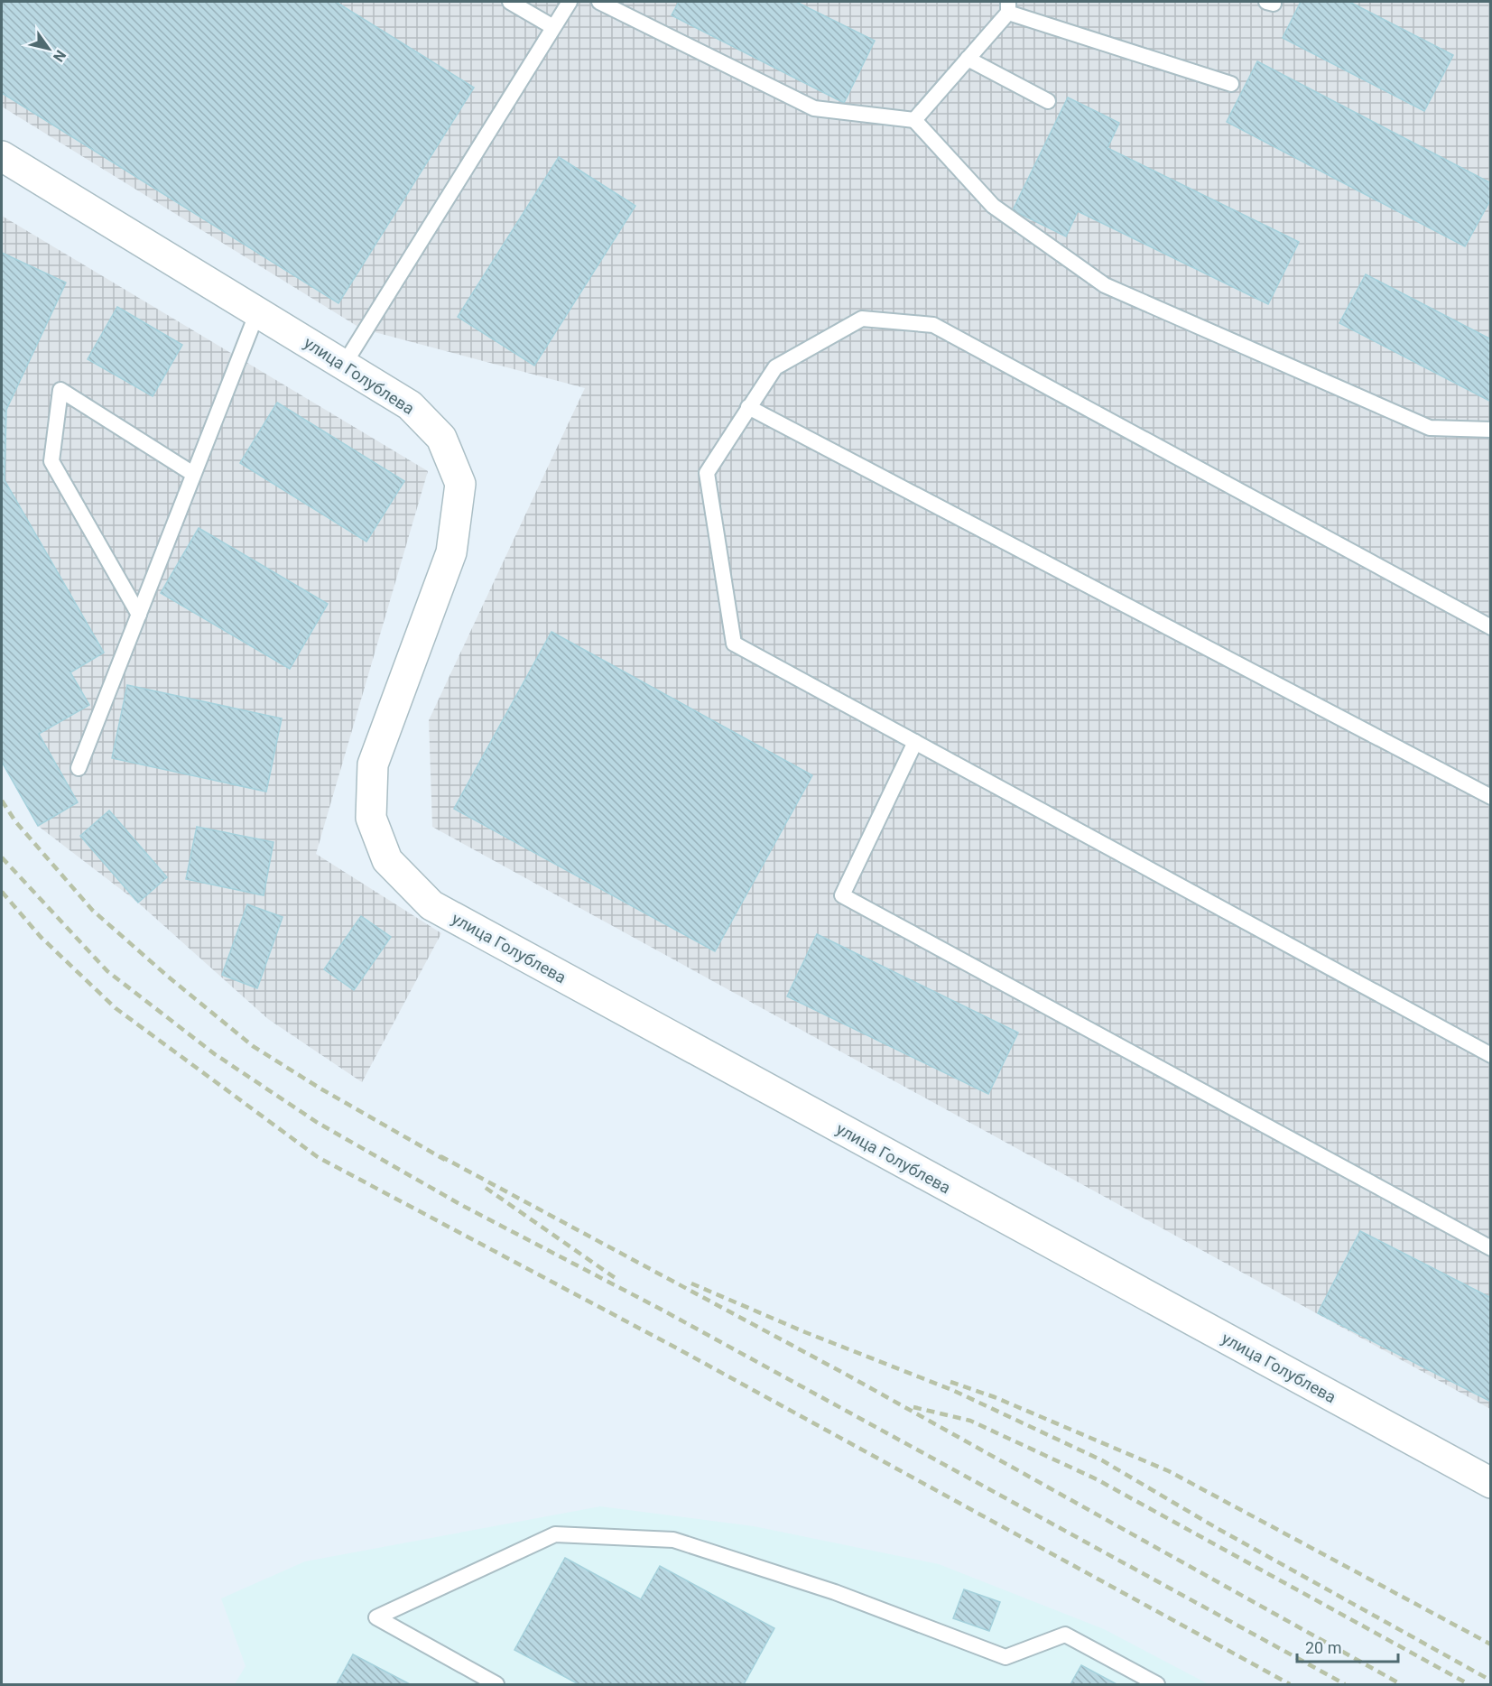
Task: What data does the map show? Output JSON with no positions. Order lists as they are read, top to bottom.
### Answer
{
  "streets": {
    "street": ["улица Голублева"]
  },
  "scale_bar": "20 m",
  "north": "bottom right"
}
